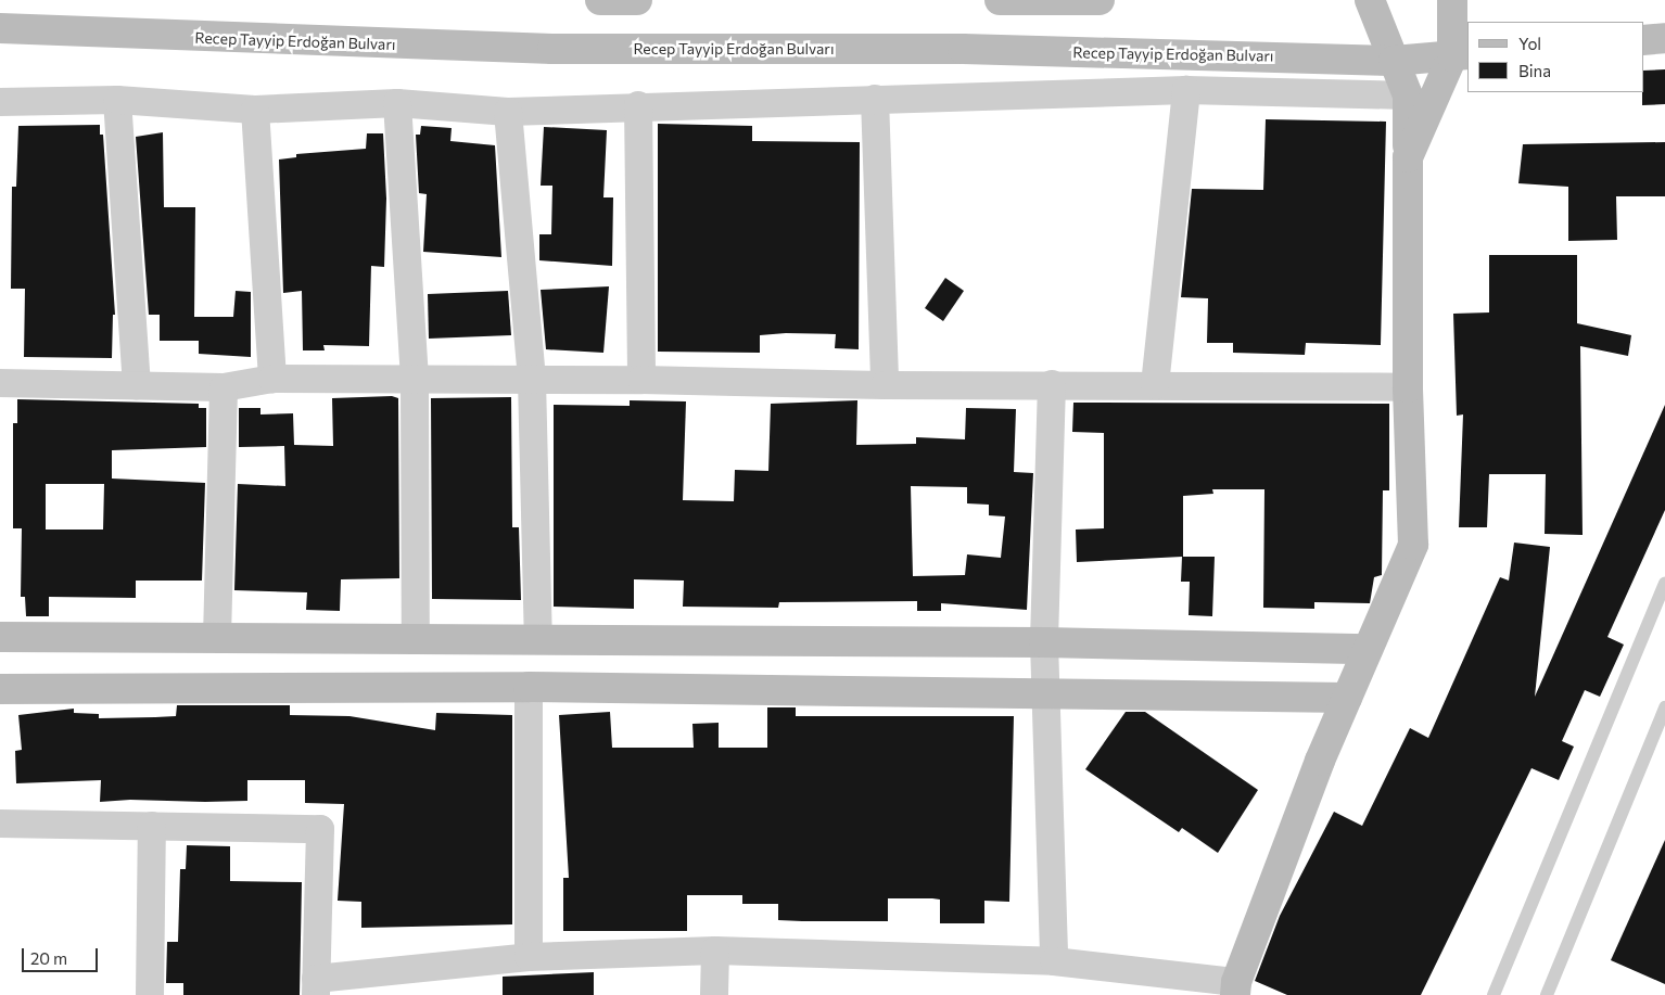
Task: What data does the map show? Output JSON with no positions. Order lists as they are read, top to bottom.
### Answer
{
  "streets": {
    "street": ["Recep Tayyip Erdoğan Bulvarı"]
  },
  "legend": ["Yol", "Bina"],
  "scale_bar": "20 m"
}
